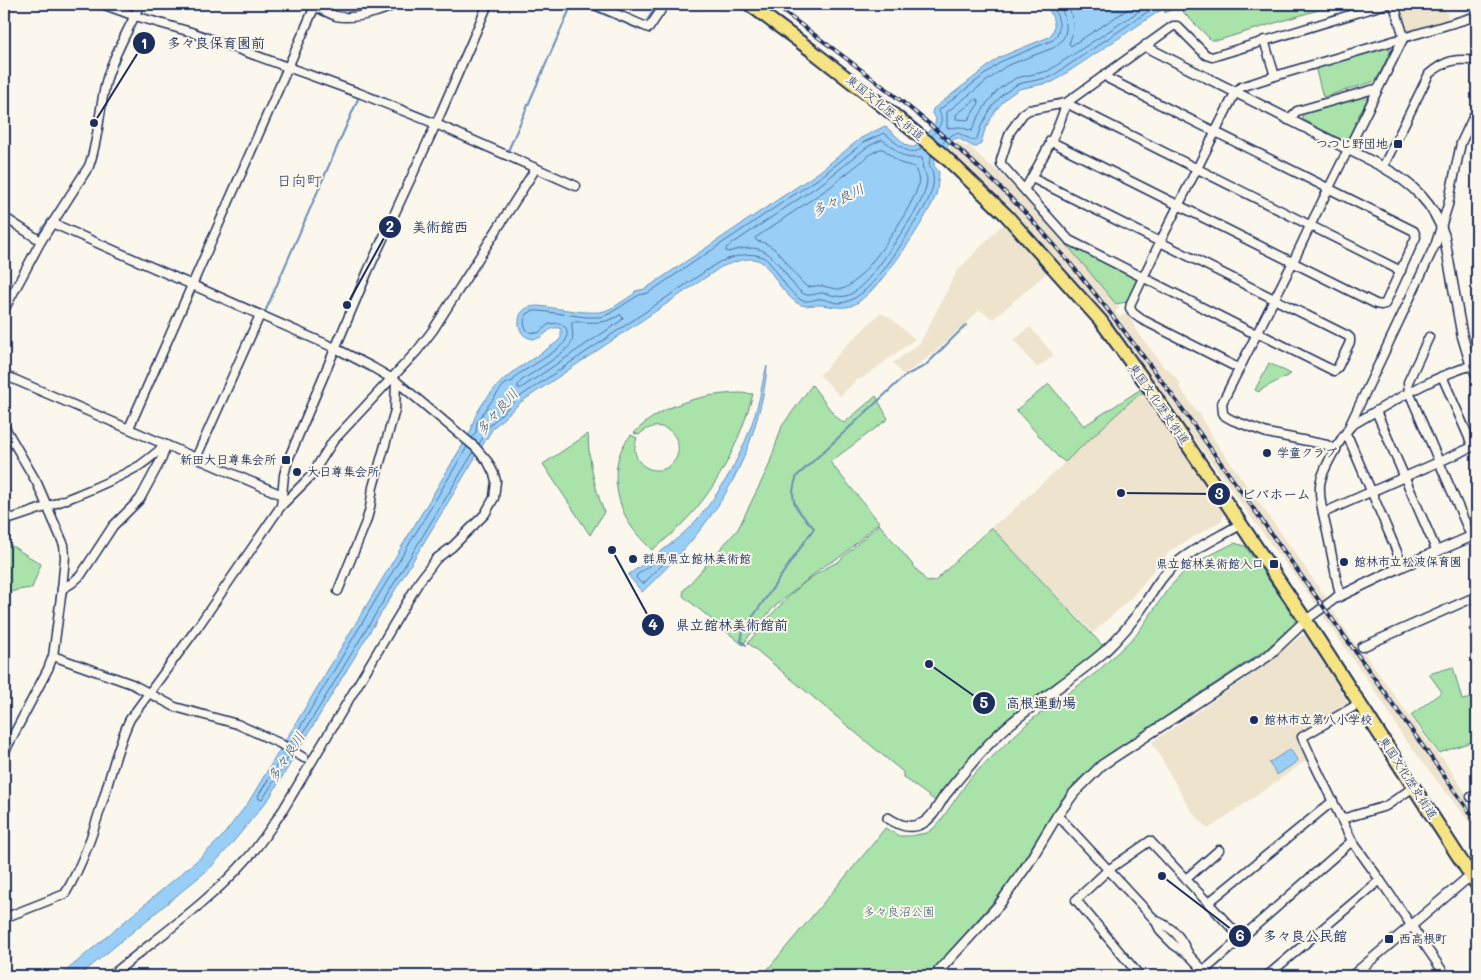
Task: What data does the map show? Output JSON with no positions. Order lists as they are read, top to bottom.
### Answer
{
  "streets": {
    "highway": ["東国文化歴史街道"]
  },
  "districts": ["日向町"],
  "water": ["多々良川"],
  "parks": ["多々良沼公園"],
  "places": {
    "other": [
      "多々良保育園前",
      "美術館西",
      "学童クラブ",
      "大日尊集会所",
      "ビバホーム",
      "県立館林美術館前",
      "群馬県立館林美術館",
      "館林市立松波保育園",
      "高根運動場",
      "館林市立第八小学校",
      "多々良公民館"
    ],
    "transit": [
      "つつじ野団地",
      "新田大日尊集会所",
      "県立館林美術館入口",
      "西高根町"
    ]
  }
}
